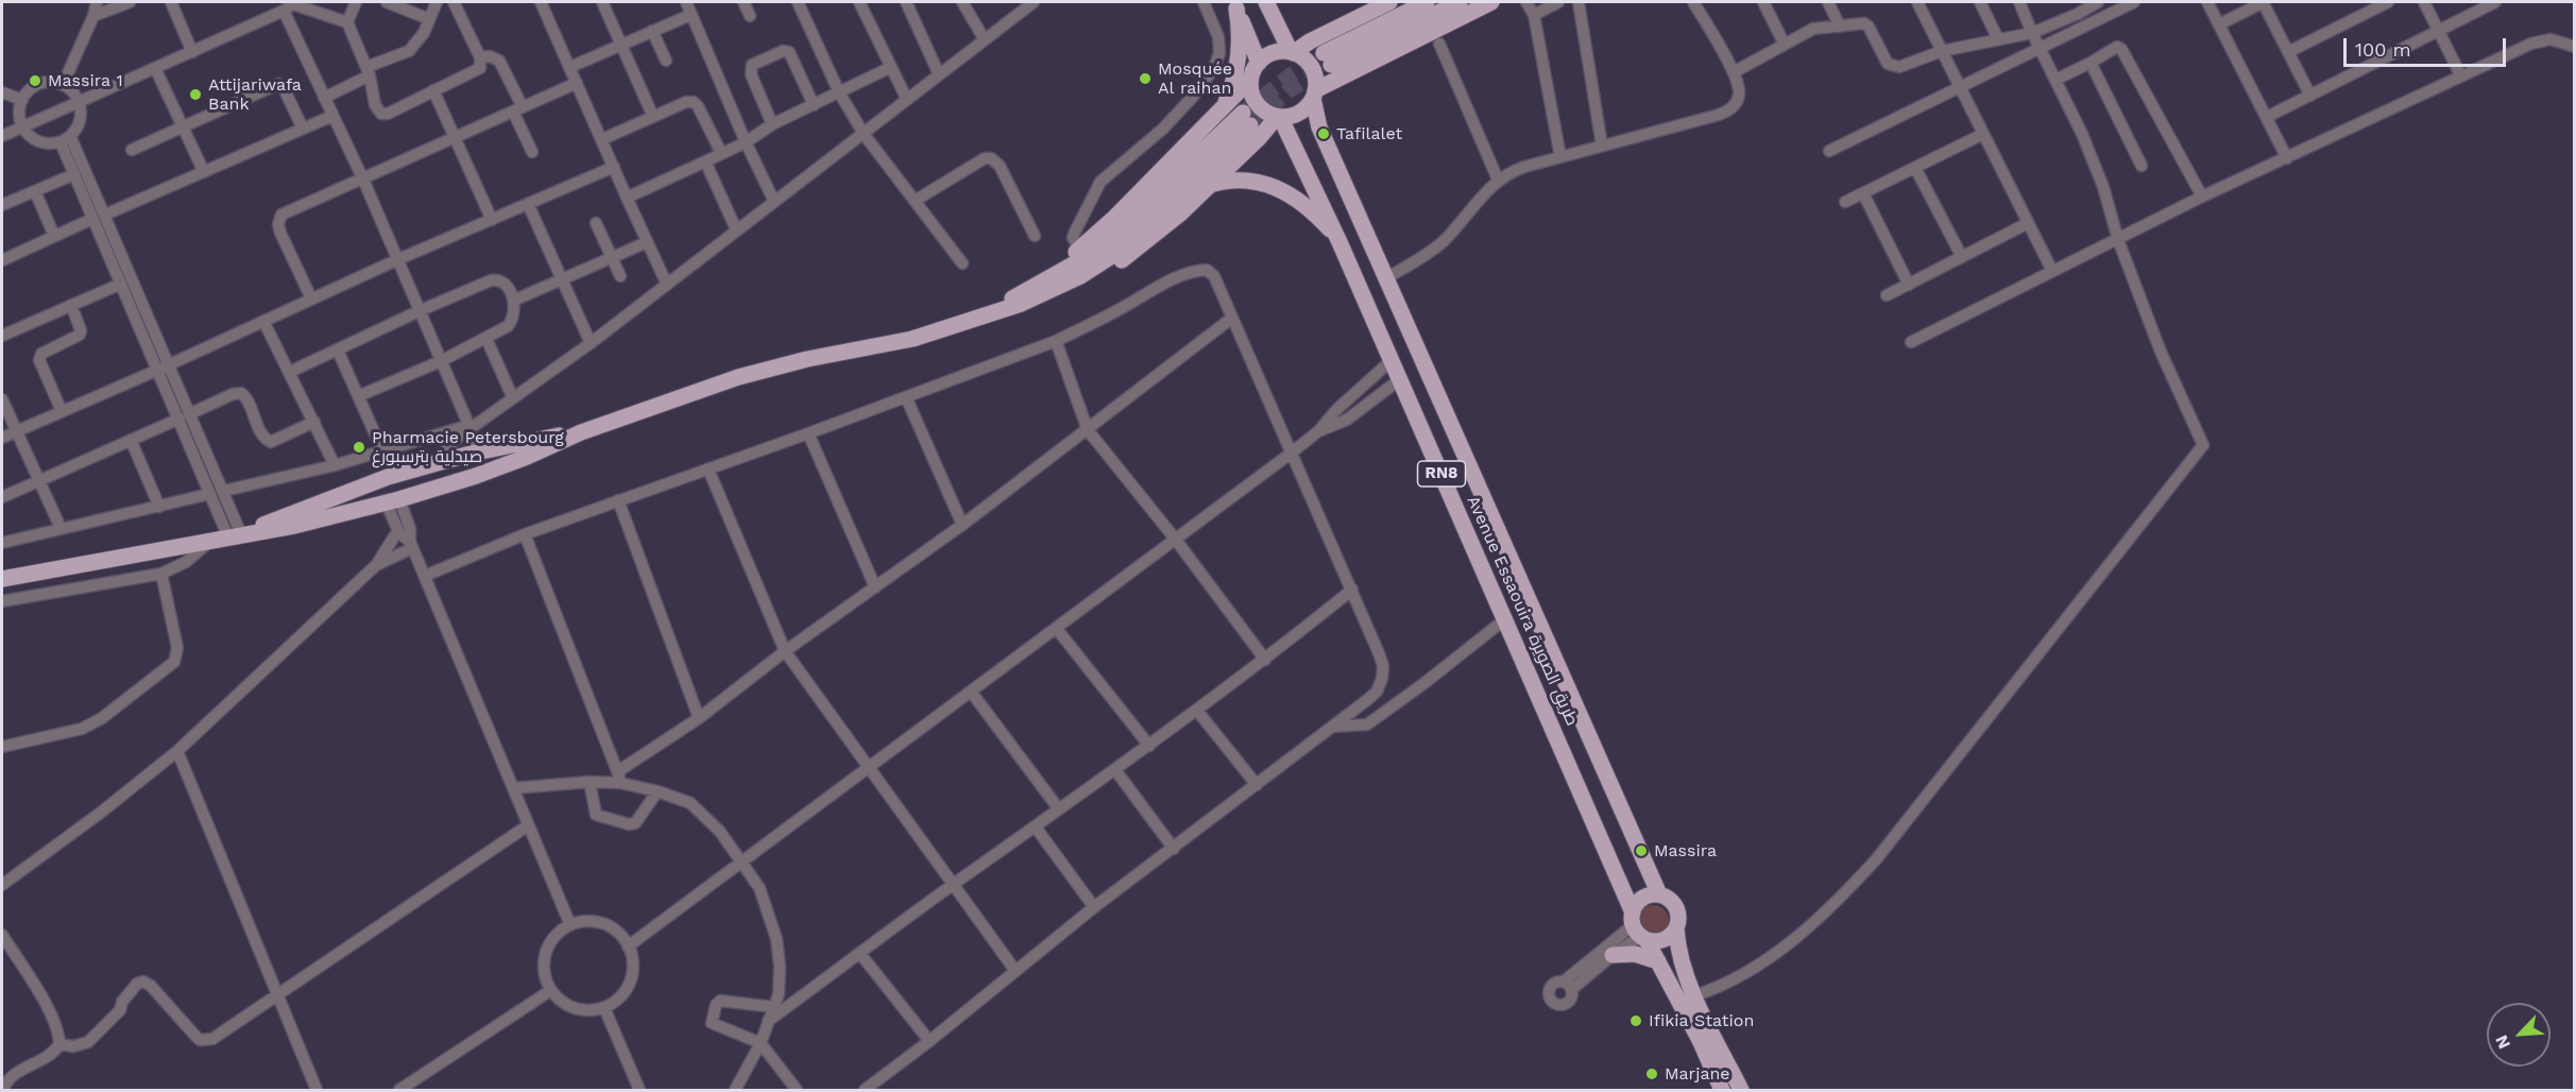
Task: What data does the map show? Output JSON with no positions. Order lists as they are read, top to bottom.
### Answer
{
  "streets": {
    "main road": ["RN8", "Avenue Essaouira طريق الصويرة"]
  },
  "crossings": [
    ["RN8", "Avenue Essaouira طريق الصويرة"]
  ],
  "places": [
    "Mosquée Al raihan",
    "Massira 1",
    "Attijariwafa Bank",
    "Tafilalet",
    "Pharmacie Petersbourg صيدلية بترسبورغ",
    "Massira",
    "Ifikia Station",
    "Marjane"
  ],
  "scale_bar": "100 m",
  "north": "bottom left"
}
